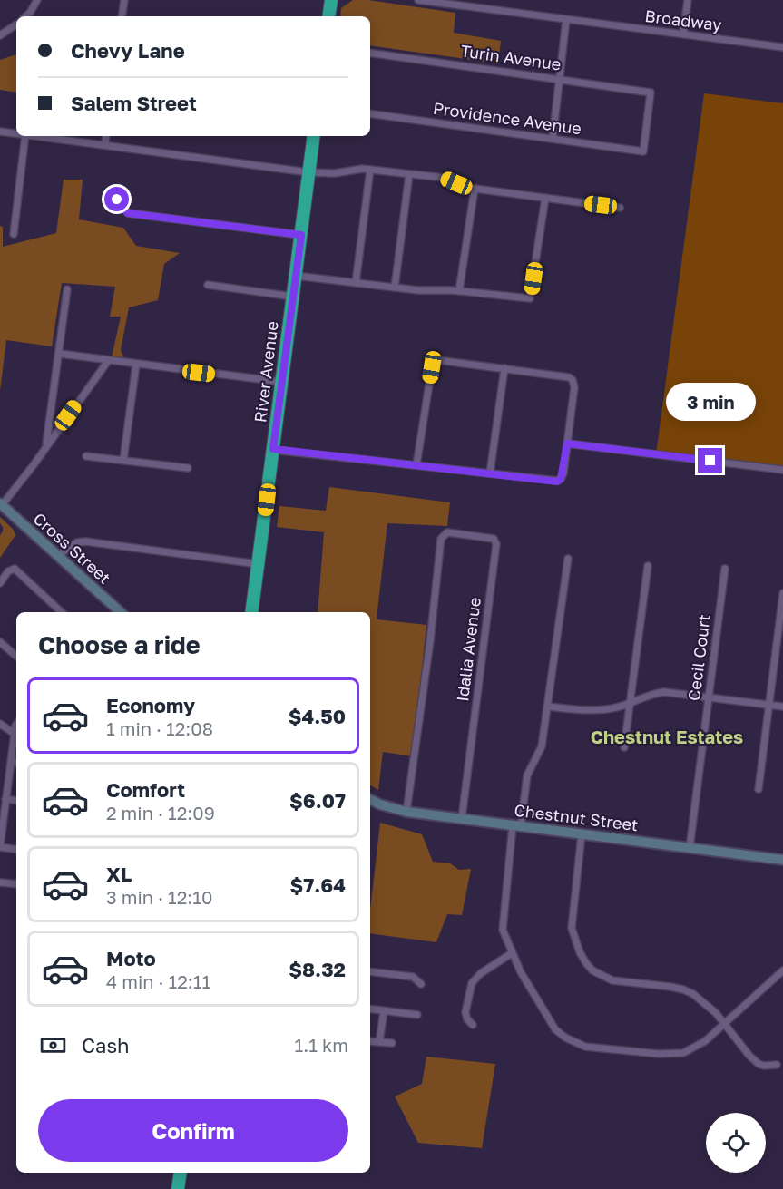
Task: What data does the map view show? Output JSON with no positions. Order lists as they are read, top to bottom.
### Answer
{
  "streets": {
    "highway": ["River Avenue"],
    "street": [
      "Broadway",
      "Turin Avenue",
      "Providence Avenue",
      "Cross Street",
      "Idalia Avenue",
      "Cecil Court",
      "Chestnut Street"
    ]
  },
  "crossings": [
    ["Turin Avenue", "Providence Avenue"],
    ["Idalia Avenue", "Chestnut Street"],
    ["Cecil Court", "Chestnut Street"]
  ],
  "districts": ["Chestnut Estates"],
  "page": {
    "banner": ["Chevy Lane", "Salem Street"],
    "bubble": "3 min",
    "heading": "Choose a ride",
    "list": [
      {
        "name": "Economy",
        "note": "1 min · 12:08",
        "value": "$4.50"
      },
      {
        "name": "Comfort",
        "note": "2 min · 12:09",
        "value": "$6.07"
      },
      {
        "name": "XL",
        "note": "3 min · 12:10",
        "value": "$7.64"
      },
      {
        "name": "Moto",
        "note": "4 min · 12:11",
        "value": "$8.32"
      }
    ],
    "pay": ["Cash", "1.1 km"],
    "buttons": "Confirm"
  }
}
